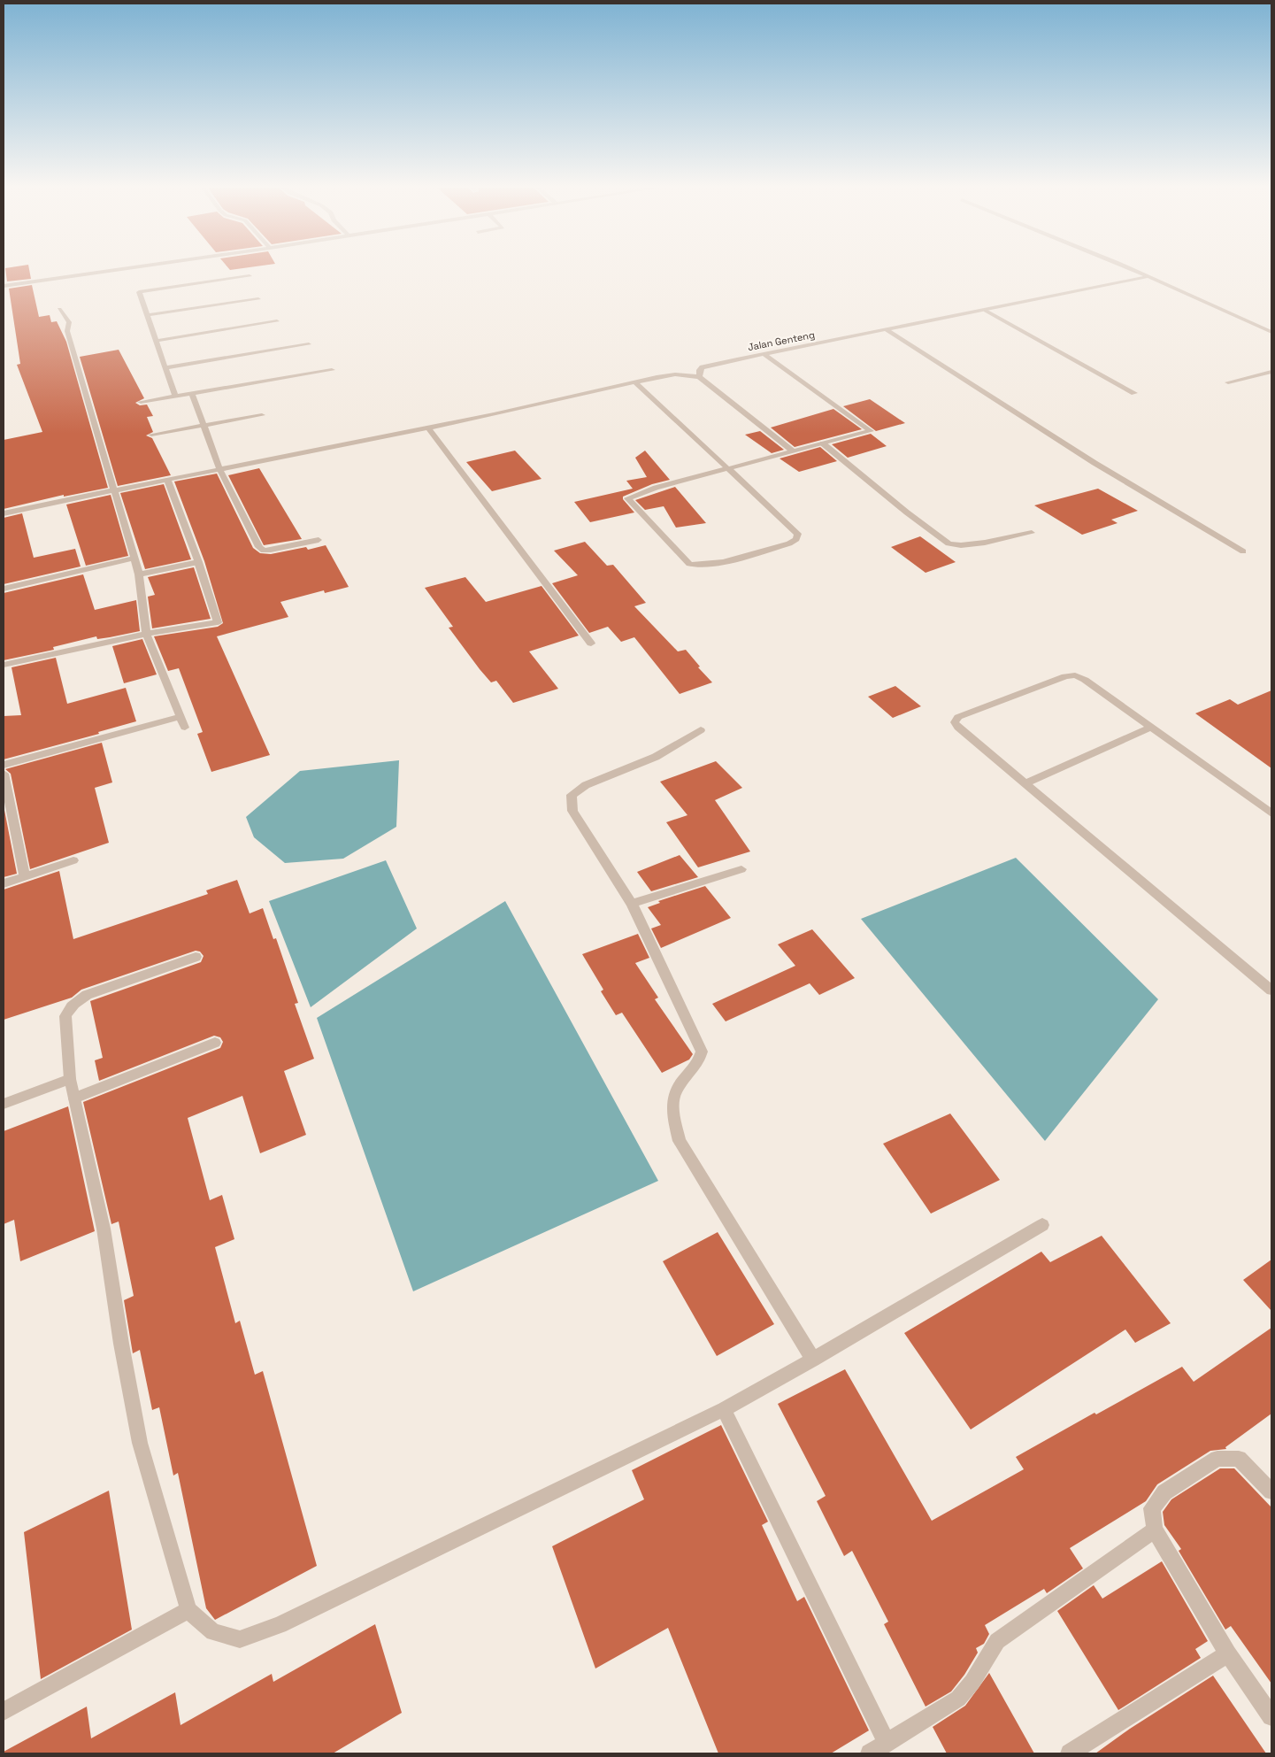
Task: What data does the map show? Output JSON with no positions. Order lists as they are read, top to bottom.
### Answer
{
  "streets": {
    "street": ["Jalan Genteng"]
  }
}
